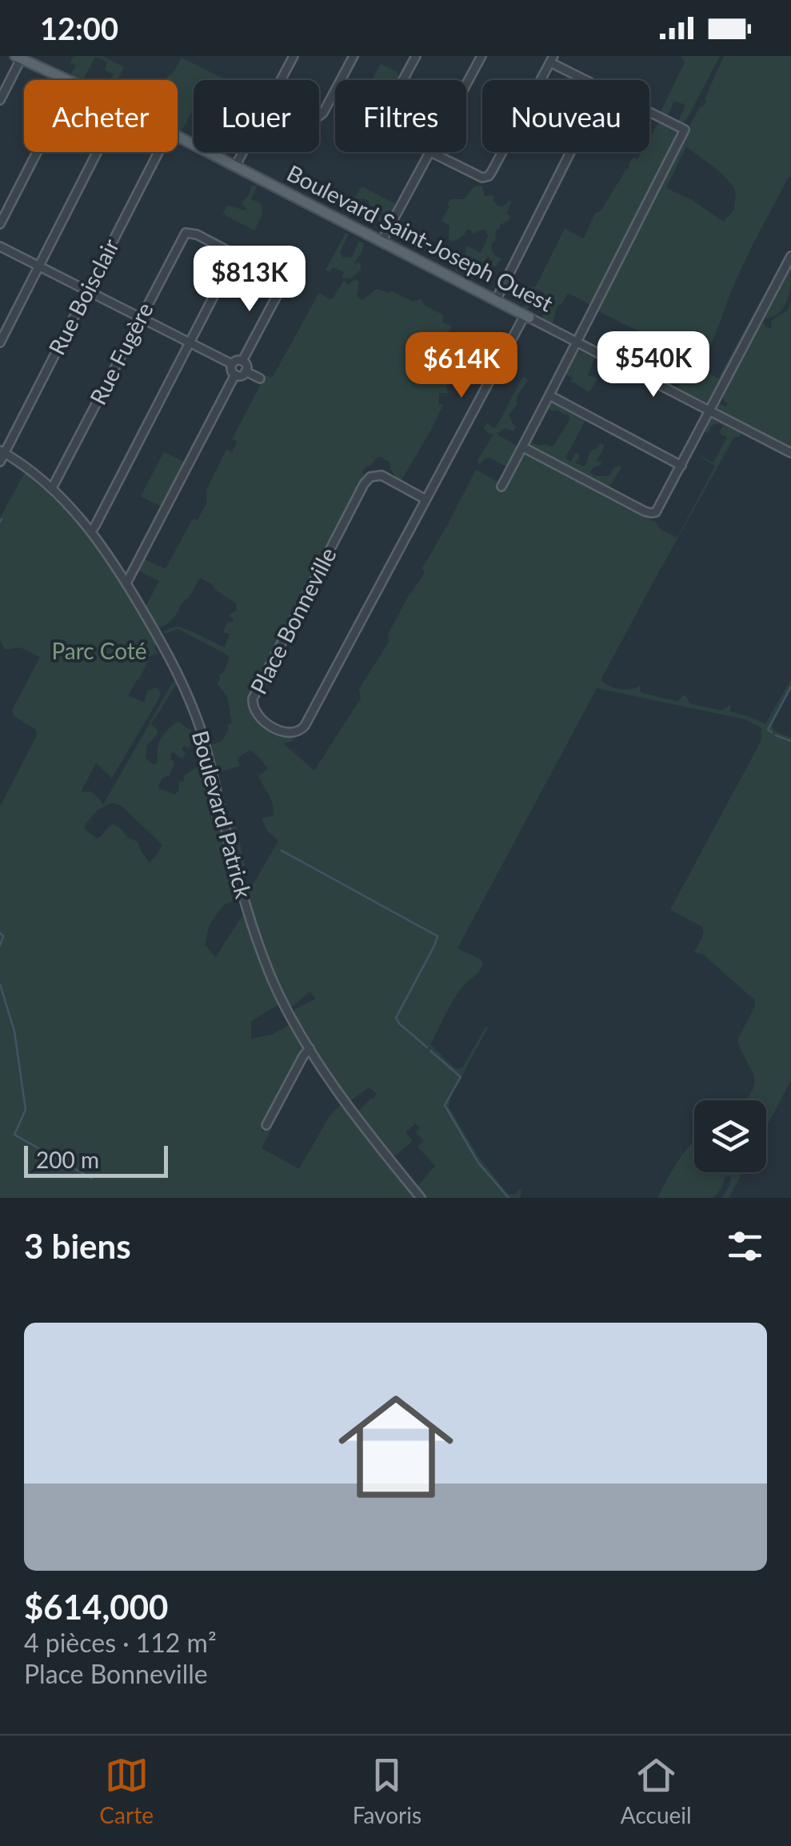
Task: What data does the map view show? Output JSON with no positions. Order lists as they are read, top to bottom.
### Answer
{
  "streets": {
    "main road": ["Boulevard Saint-Joseph Ouest"],
    "street": [
      "Rue Boisclair",
      "Rue Fugère",
      "Place Bonneville",
      "Boulevard Patrick"
    ]
  },
  "crossings": [
    ["Boulevard Saint-Joseph Ouest", "Place Bonneville"],
    ["Rue Boisclair", "Boulevard Patrick"],
    ["Rue Fugère", "Boulevard Patrick"]
  ],
  "parks": ["Parc Coté"],
  "scale_bar": "200 m",
  "page": {
    "status": "12:00",
    "chip": [
      "Acheter",
      "Louer",
      "Filtres",
      "Nouveau"
    ],
    "price": ["$813K", "$540K", "$614K"],
    "scale": "200 m",
    "heading": "3 biens",
    "list": [
      {
        "name": "$614,000",
        "note": "4 pièces · 112 m² · Place Bonneville"
      }
    ],
    "tabs": ["Carte", "Favoris", "Accueil"]
  }
}
